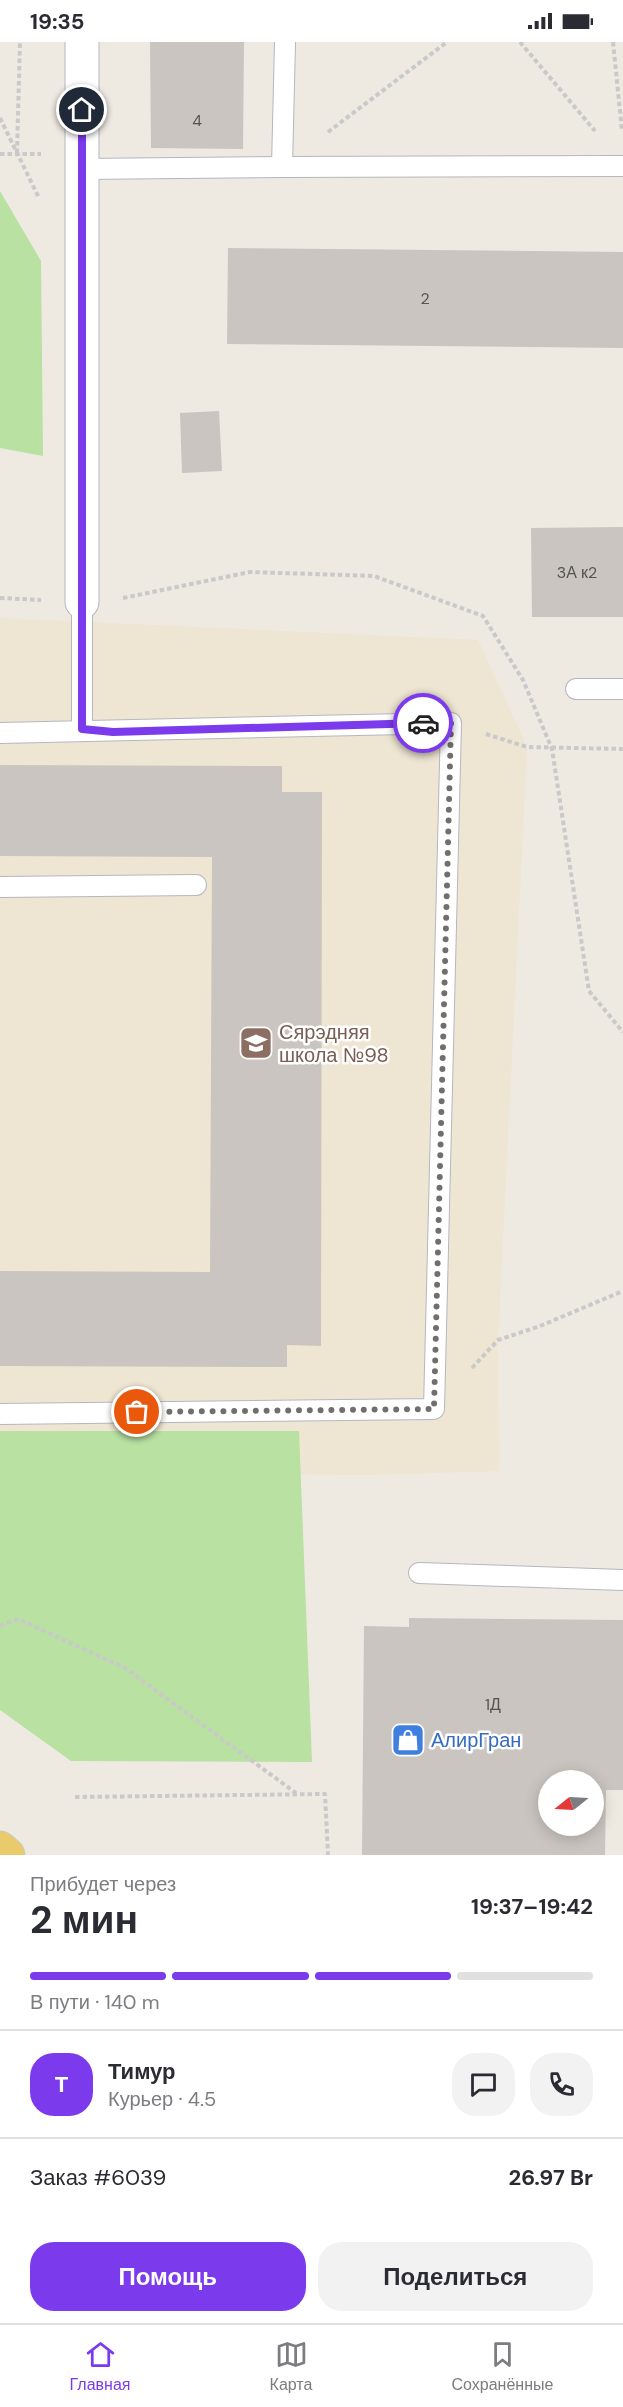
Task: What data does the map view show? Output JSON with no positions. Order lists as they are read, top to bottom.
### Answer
{
  "places": {
    "school or university": ["Сярэдняя школа №98"],
    "shop": ["АлирГран"]
  },
  "house_numbers": [
    "4",
    "2",
    "3А к2",
    "1Д"
  ],
  "north": "left",
  "page": {
    "status": "19:35",
    "heading": ["2 мин", "Прибудет через", "19:37–19:42"],
    "panel": [
      "Тимур",
      "Курьер · 4.5",
      "Заказ #6039",
      "26.97 Br"
    ],
    "bar": "В пути · 140 m",
    "round": "Т",
    "buttons": ["Помощь", "Поделиться"],
    "tabs": ["Главная", "Карта", "Сохранённые"]
  }
}
